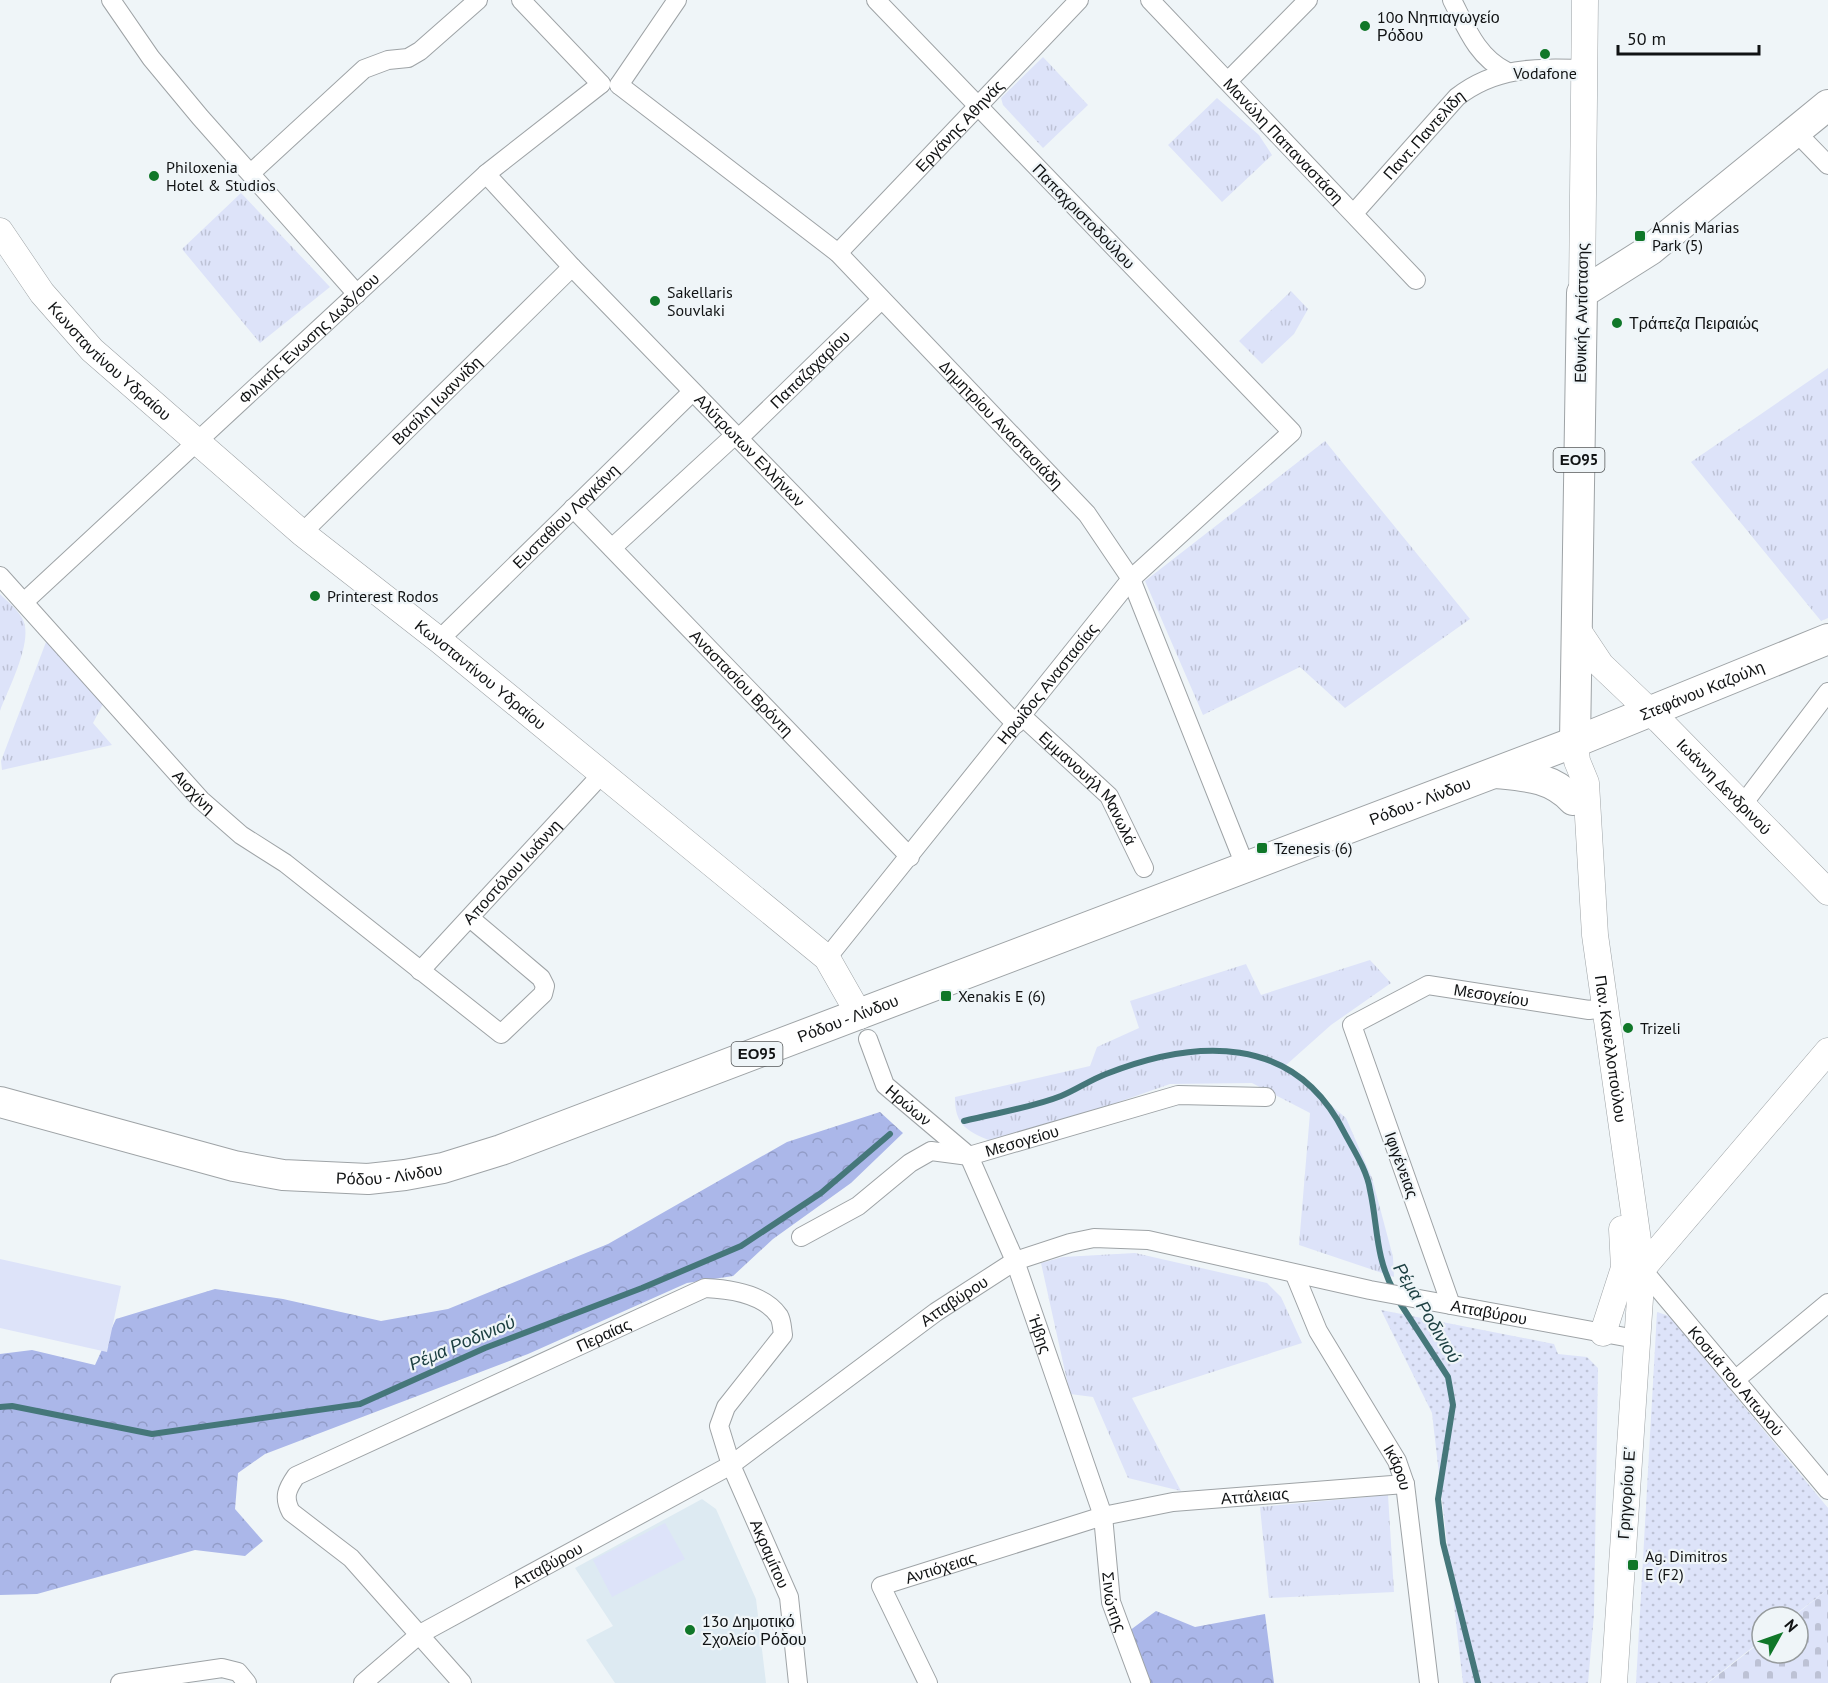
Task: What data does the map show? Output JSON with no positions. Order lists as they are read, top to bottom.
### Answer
{
  "streets": {
    "main road": [
      "Εθνικής Αντίστασης",
      "Κωνσταντίνου Υδραίου",
      "ΕΟ95",
      "Στεφάνου Καζούλη",
      "Ιωάννη Δενδρινού",
      "Ρόδου - Λίνδου",
      "Παν. Κανελλοπούλου",
      "Γρηγορίου Ε'"
    ],
    "street": [
      "Εργάνης Αθηνάς",
      "Παντ. Παντελίδη",
      "Μανώλη Παπαναστάση",
      "Παπαχριστοδούλου",
      "Φιλικής Ένωσης Δωδ/σου",
      "Παπαζαχαρίου",
      "Βασίλη Ιωαννίδη",
      "Δημητρίου Αναστασιάδη",
      "Αλύτρωτων Ελλήνων",
      "Ευσταθίου Λαγκάνη",
      "Αναστασίου Βρόντη",
      "Ηρωίδος Αναστασίας",
      "Αισχίνη",
      "Εμμανουήλ Μανωλά",
      "Αποστόλου Ιωάννη",
      "Μεσογείου",
      "Ηρώων",
      "Ιφιγένειας",
      "Ατταβύρου",
      "Ήβης",
      "Περαίας",
      "Κοσμά του Αιτωλού",
      "Ικάρου",
      "Αττάλειας",
      "Ακραμίτου",
      "Αντιόχειας",
      "Σινώπης"
    ]
  },
  "crossings": [
    ["Εργάνης Αθηνάς", "Παπαχριστοδούλου"],
    ["Εργάνης Αθηνάς", "Δημητρίου Αναστασιάδη"],
    ["Παντ. Παντελίδη", "Μανώλη Παπαναστάση"],
    ["Παντ. Παντελίδη", "Εθνικής Αντίστασης"],
    ["Παπαχριστοδούλου", "Ηρωίδος Αναστασίας"],
    ["Εθνικής Αντίστασης", "ΕΟ95"],
    ["Εθνικής Αντίστασης", "Ιωάννη Δενδρινού"],
    ["Φιλικής Ένωσης Δωδ/σου", "Κωνσταντίνου Υδραίου"],
    ["Φιλικής Ένωσης Δωδ/σου", "Δημητρίου Αναστασιάδη"],
    ["Φιλικής Ένωσης Δωδ/σου", "Αλύτρωτων Ελλήνων"],
    ["Φιλικής Ένωσης Δωδ/σου", "Αισχίνη"],
    ["Κωνσταντίνου Υδραίου", "Βασίλη Ιωαννίδη"],
    ["Κωνσταντίνου Υδραίου", "Ευσταθίου Λαγκάνη"],
    ["Κωνσταντίνου Υδραίου", "Ηρωίδος Αναστασίας"],
    ["Κωνσταντίνου Υδραίου", "Ρόδου - Λίνδου"],
    ["Κωνσταντίνου Υδραίου", "Αποστόλου Ιωάννη"],
    ["Κωνσταντίνου Υδραίου", "Ηρώων"],
    ["Παπαζαχαρίου", "Δημητρίου Αναστασιάδη"],
    ["Παπαζαχαρίου", "Αλύτρωτων Ελλήνων"],
    ["Παπαζαχαρίου", "Αναστασίου Βρόντη"],
    ["Βασίλη Ιωαννίδη", "Αλύτρωτων Ελλήνων"],
    ["Δημητρίου Αναστασιάδη", "Ηρωίδος Αναστασίας"],
    ["Δημητρίου Αναστασιάδη", "Ρόδου - Λίνδου"],
    ["Αλύτρωτων Ελλήνων", "Ευσταθίου Λαγκάνη"],
    ["Αλύτρωτων Ελλήνων", "Ηρωίδος Αναστασίας"],
    ["Αλύτρωτων Ελλήνων", "Εμμανουήλ Μανωλά"],
    ["ΕΟ95", "Στεφάνου Καζούλη"],
    ["ΕΟ95", "Ιωάννη Δενδρινού"],
    ["ΕΟ95", "Ρόδου - Λίνδου"],
    ["ΕΟ95", "Παν. Κανελλοπούλου"],
    ["Ευσταθίου Λαγκάνη", "Αναστασίου Βρόντη"],
    ["Αναστασίου Βρόντη", "Ηρωίδος Αναστασίας"],
    ["Ηρωίδος Αναστασίας", "Εμμανουήλ Μανωλά"],
    ["Στεφάνου Καζούλη", "Ιωάννη Δενδρινού"],
    ["Στεφάνου Καζούλη", "Ρόδου - Λίνδου"],
    ["Στεφάνου Καζούλη", "Παν. Κανελλοπούλου"],
    ["Αισχίνη", "Αποστόλου Ιωάννη"],
    ["Ρόδου - Λίνδου", "Παν. Κανελλοπούλου"],
    ["Ρόδου - Λίνδου", "Ηρώων"],
    ["Μεσογείου", "Παν. Κανελλοπούλου"],
    ["Μεσογείου", "Ηρώων"],
    ["Μεσογείου", "Ιφιγένειας"],
    ["Μεσογείου", "Ήβης"],
    ["Παν. Κανελλοπούλου", "Ατταβύρου"],
    ["Παν. Κανελλοπούλου", "Κοσμά του Αιτωλού"],
    ["Παν. Κανελλοπούλου", "Γρηγορίου Ε'"],
    ["Ηρώων", "Ήβης"],
    ["Ιφιγένειας", "Ατταβύρου"],
    ["Ατταβύρου", "Ήβης"],
    ["Ατταβύρου", "Περαίας"],
    ["Ατταβύρου", "Ικάρου"],
    ["Ατταβύρου", "Γρηγορίου Ε'"],
    ["Ατταβύρου", "Ακραμίτου"],
    ["Ήβης", "Αττάλειας"],
    ["Ήβης", "Αντιόχειας"],
    ["Ήβης", "Σινώπης"],
    ["Περαίας", "Ακραμίτου"],
    ["Ικάρου", "Αττάλειας"],
    ["Αττάλειας", "Αντιόχειας"],
    ["Αττάλειας", "Σινώπης"],
    ["Αντιόχειας", "Σινώπης"]
  ],
  "water": ["Ρέμα Ροδινιού"],
  "places": {
    "other": [
      "10ο Νηπιαγωγείο Ρόδου",
      "Vodafone",
      "Philoxenia Hotel & Studios",
      "Sakellaris Souvlaki",
      "Τράπεζα Πειραιώς",
      "Printerest Rodos",
      "Trizeli",
      "13ο Δημοτικό Σχολείο Ρόδου"
    ],
    "transit": [
      "Annis Marias Park (5)",
      "Tzenesis (6)",
      "Xenakis E (6)",
      "Ag. Dimitros E (F2)"
    ]
  },
  "scale_bar": "50 m",
  "north": "top right"
}
